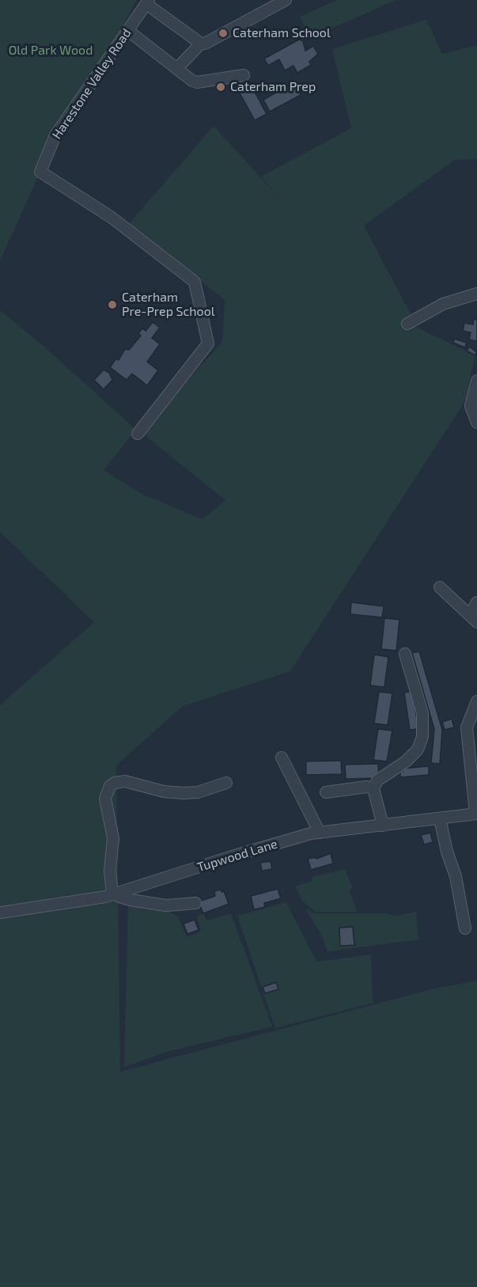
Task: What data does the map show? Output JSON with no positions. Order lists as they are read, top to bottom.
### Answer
{
  "streets": {
    "street": ["Harestone Valley Road", "Tupwood Lane"]
  },
  "parks": ["Old Park Wood"],
  "places": ["Caterham School", "Caterham Prep", "Caterham Pre-Prep School"]
}
